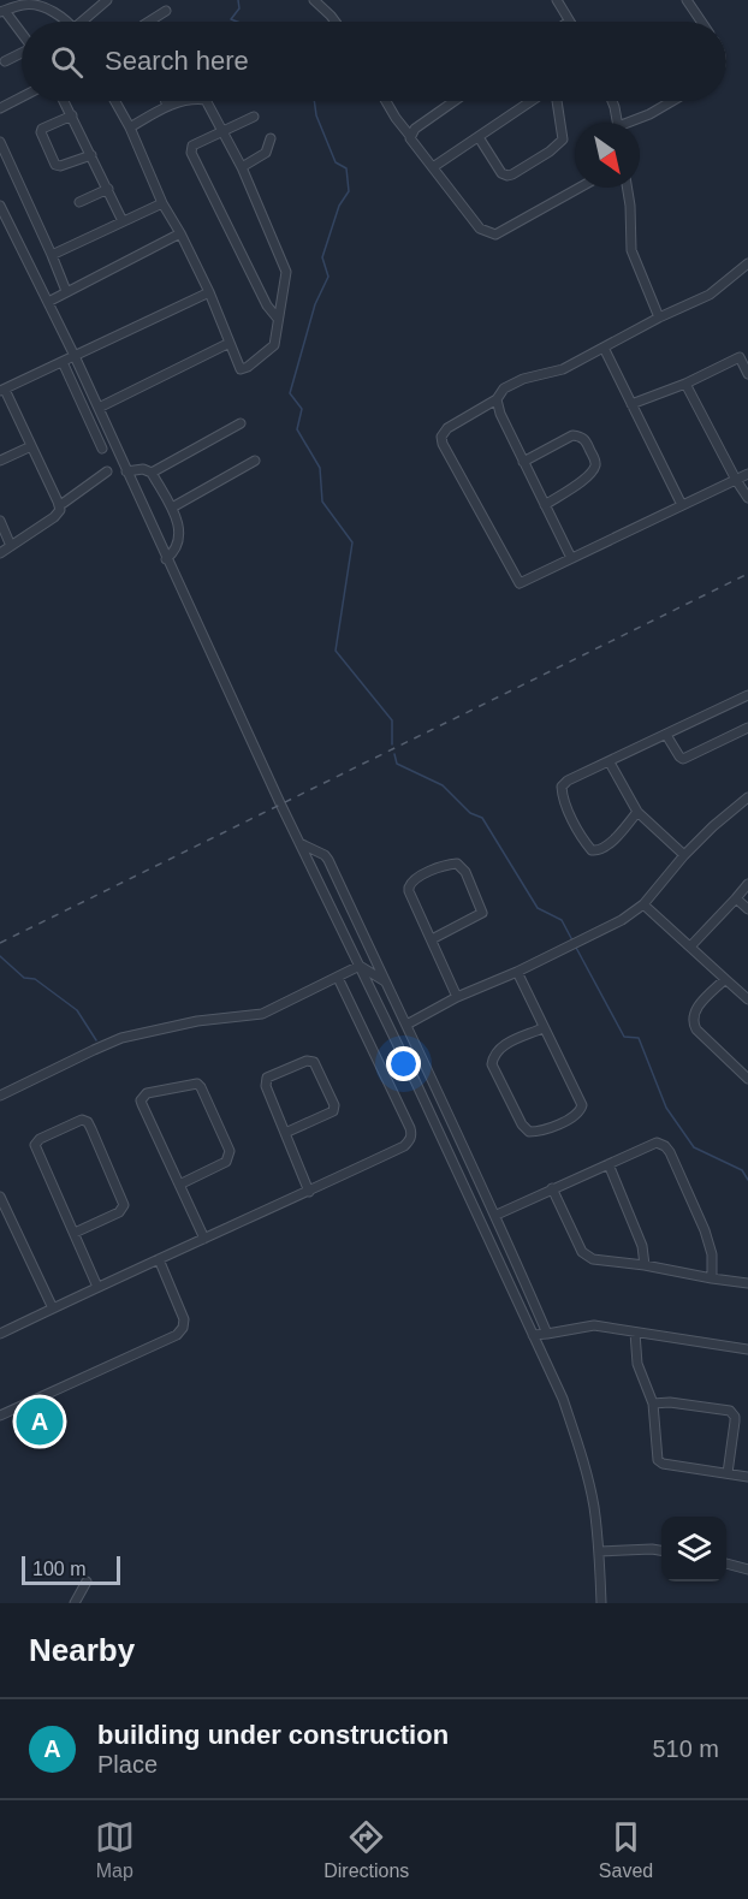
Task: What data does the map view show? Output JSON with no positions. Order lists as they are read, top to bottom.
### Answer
{
  "scale_bar": "100 m",
  "north": "bottom right",
  "page": {
    "search": "Search here",
    "pins": "A",
    "scale": "100 m",
    "heading": "Nearby",
    "list": [
      {
        "mark": "A",
        "name": "building under construction",
        "note": "Place",
        "value": "510 m"
      }
    ],
    "nav": ["Map", "Directions", "Saved"]
  }
}
